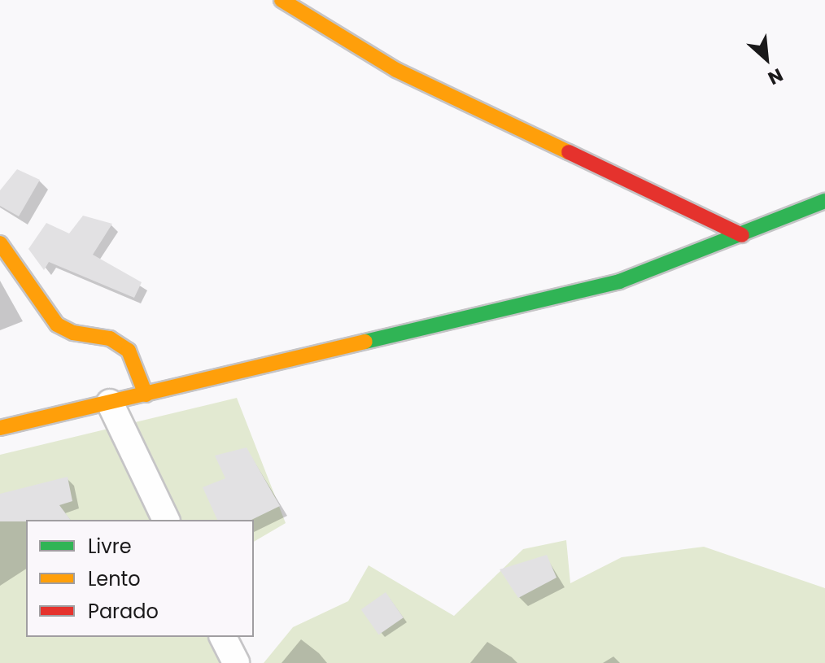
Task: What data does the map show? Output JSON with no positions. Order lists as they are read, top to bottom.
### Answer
{
  "legend": ["Livre", "Lento", "Parado"],
  "north": "bottom right"
}
